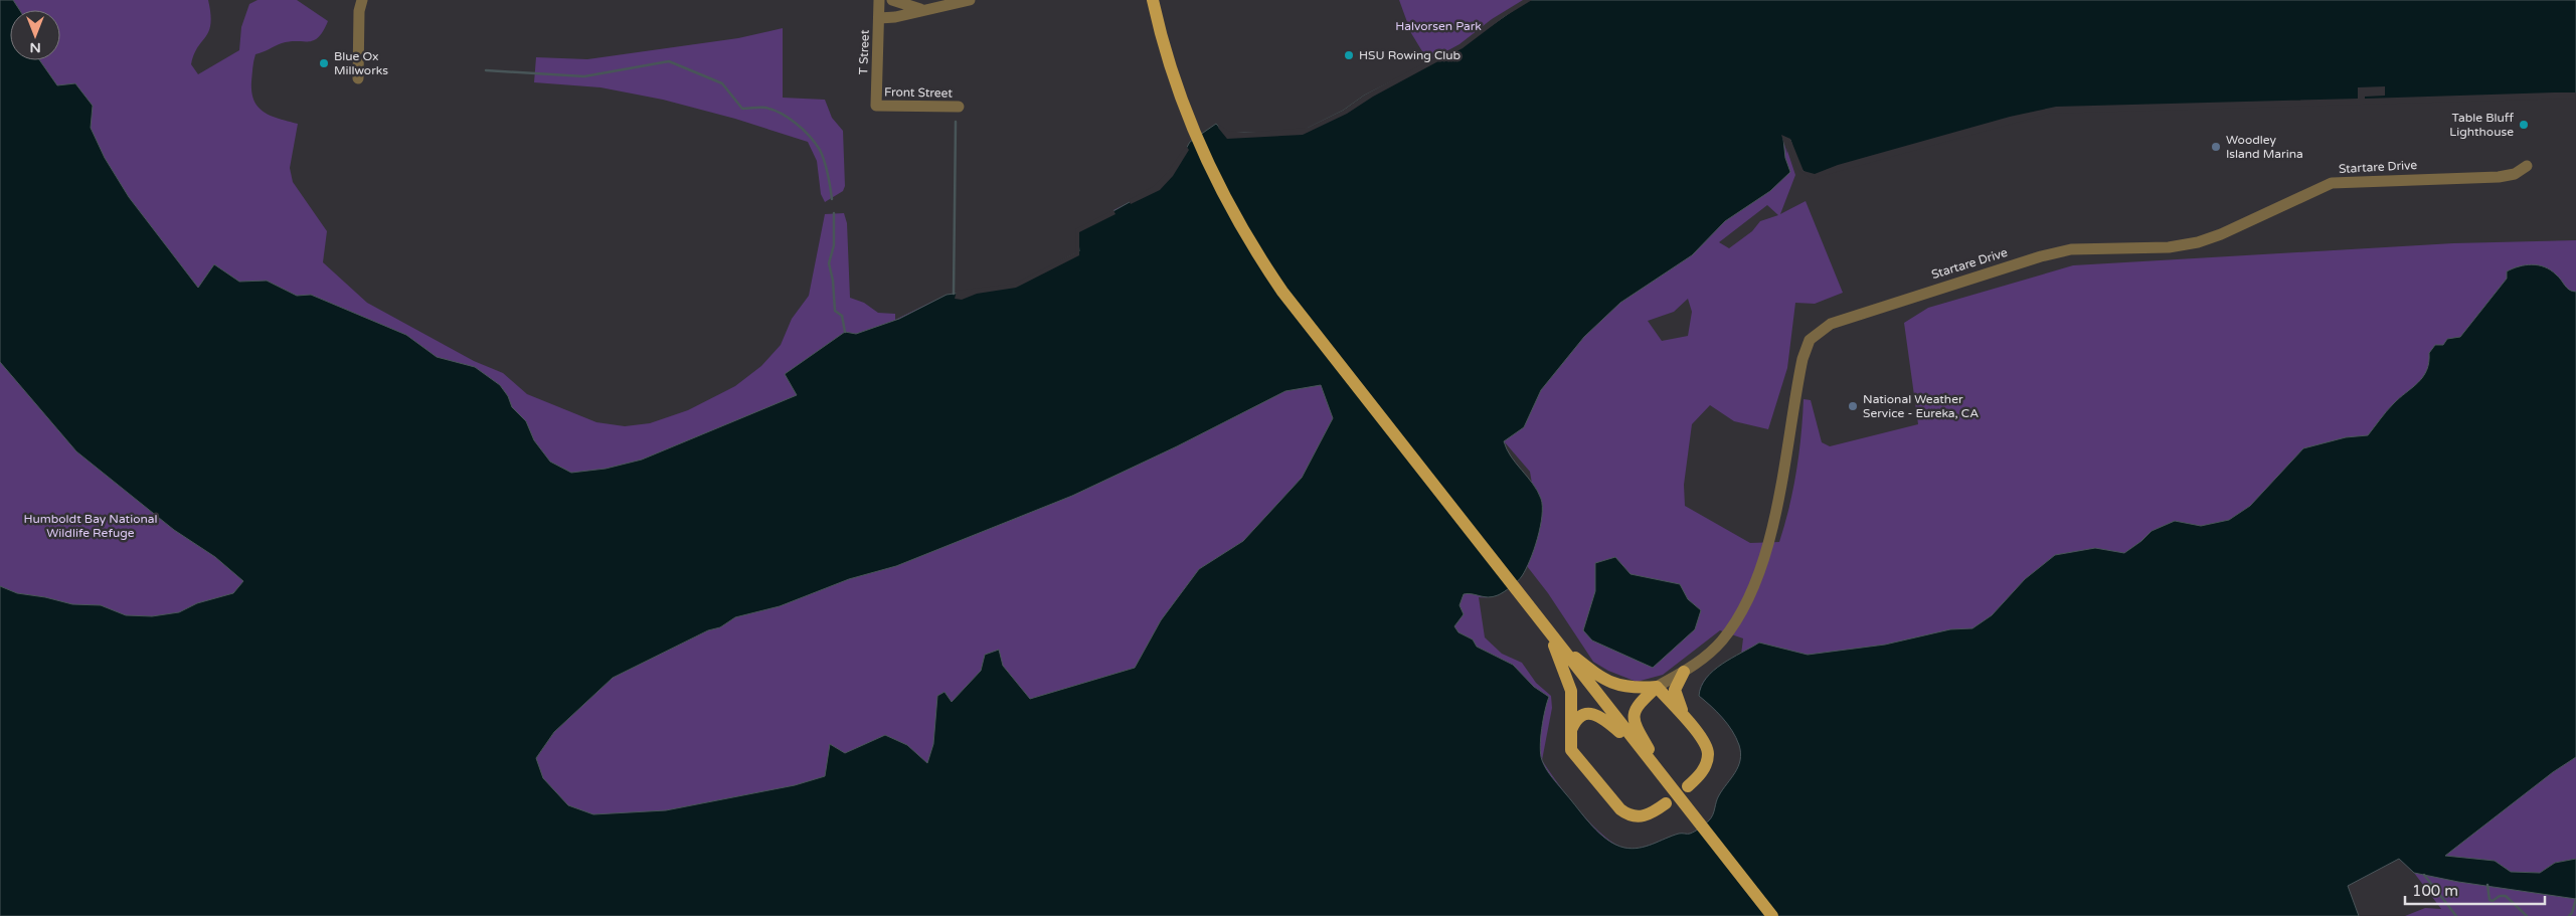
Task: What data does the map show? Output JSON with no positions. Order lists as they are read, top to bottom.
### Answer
{
  "streets": {
    "street": ["T Street", "Front Street", "Startare Drive"]
  },
  "crossings": [
    ["T Street", "Front Street"]
  ],
  "parks": ["Halvorsen Park", "Humboldt Bay National Wildlife Refuge"],
  "places": [
    "HSU Rowing Club",
    "Blue Ox Millworks",
    "Table Bluff Lighthouse",
    "Woodley Island Marina",
    "National Weather Service - Eureka, CA"
  ],
  "scale_bar": "100 m",
  "north": "bottom"
}
